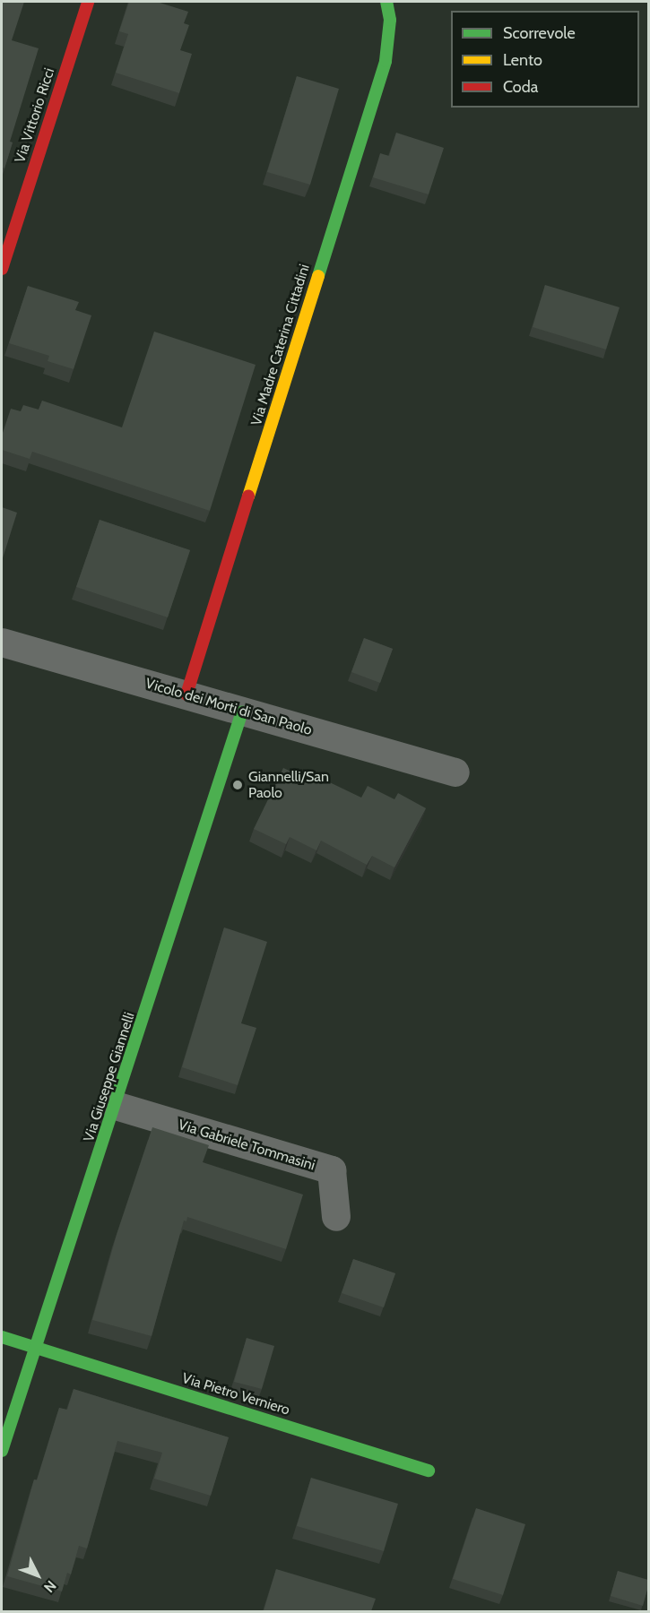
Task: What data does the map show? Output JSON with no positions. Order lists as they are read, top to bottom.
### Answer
{
  "streets": {
    "street": [
      "Via Vittorio Ricci",
      "Via Madre Caterina Cittadini",
      "Vicolo dei Morti di San Paolo",
      "Via Giuseppe Giannelli",
      "Via Gabriele Tommasini",
      "Via Pietro Verniero"
    ]
  },
  "crossings": [
    ["Via Madre Caterina Cittadini", "Vicolo dei Morti di San Paolo"],
    ["Vicolo dei Morti di San Paolo", "Via Giuseppe Giannelli"],
    ["Via Giuseppe Giannelli", "Via Gabriele Tommasini"],
    ["Via Giuseppe Giannelli", "Via Pietro Verniero"]
  ],
  "places": ["Giannelli/San Paolo"],
  "legend": ["Scorrevole", "Lento", "Coda"],
  "north": "bottom right"
}
